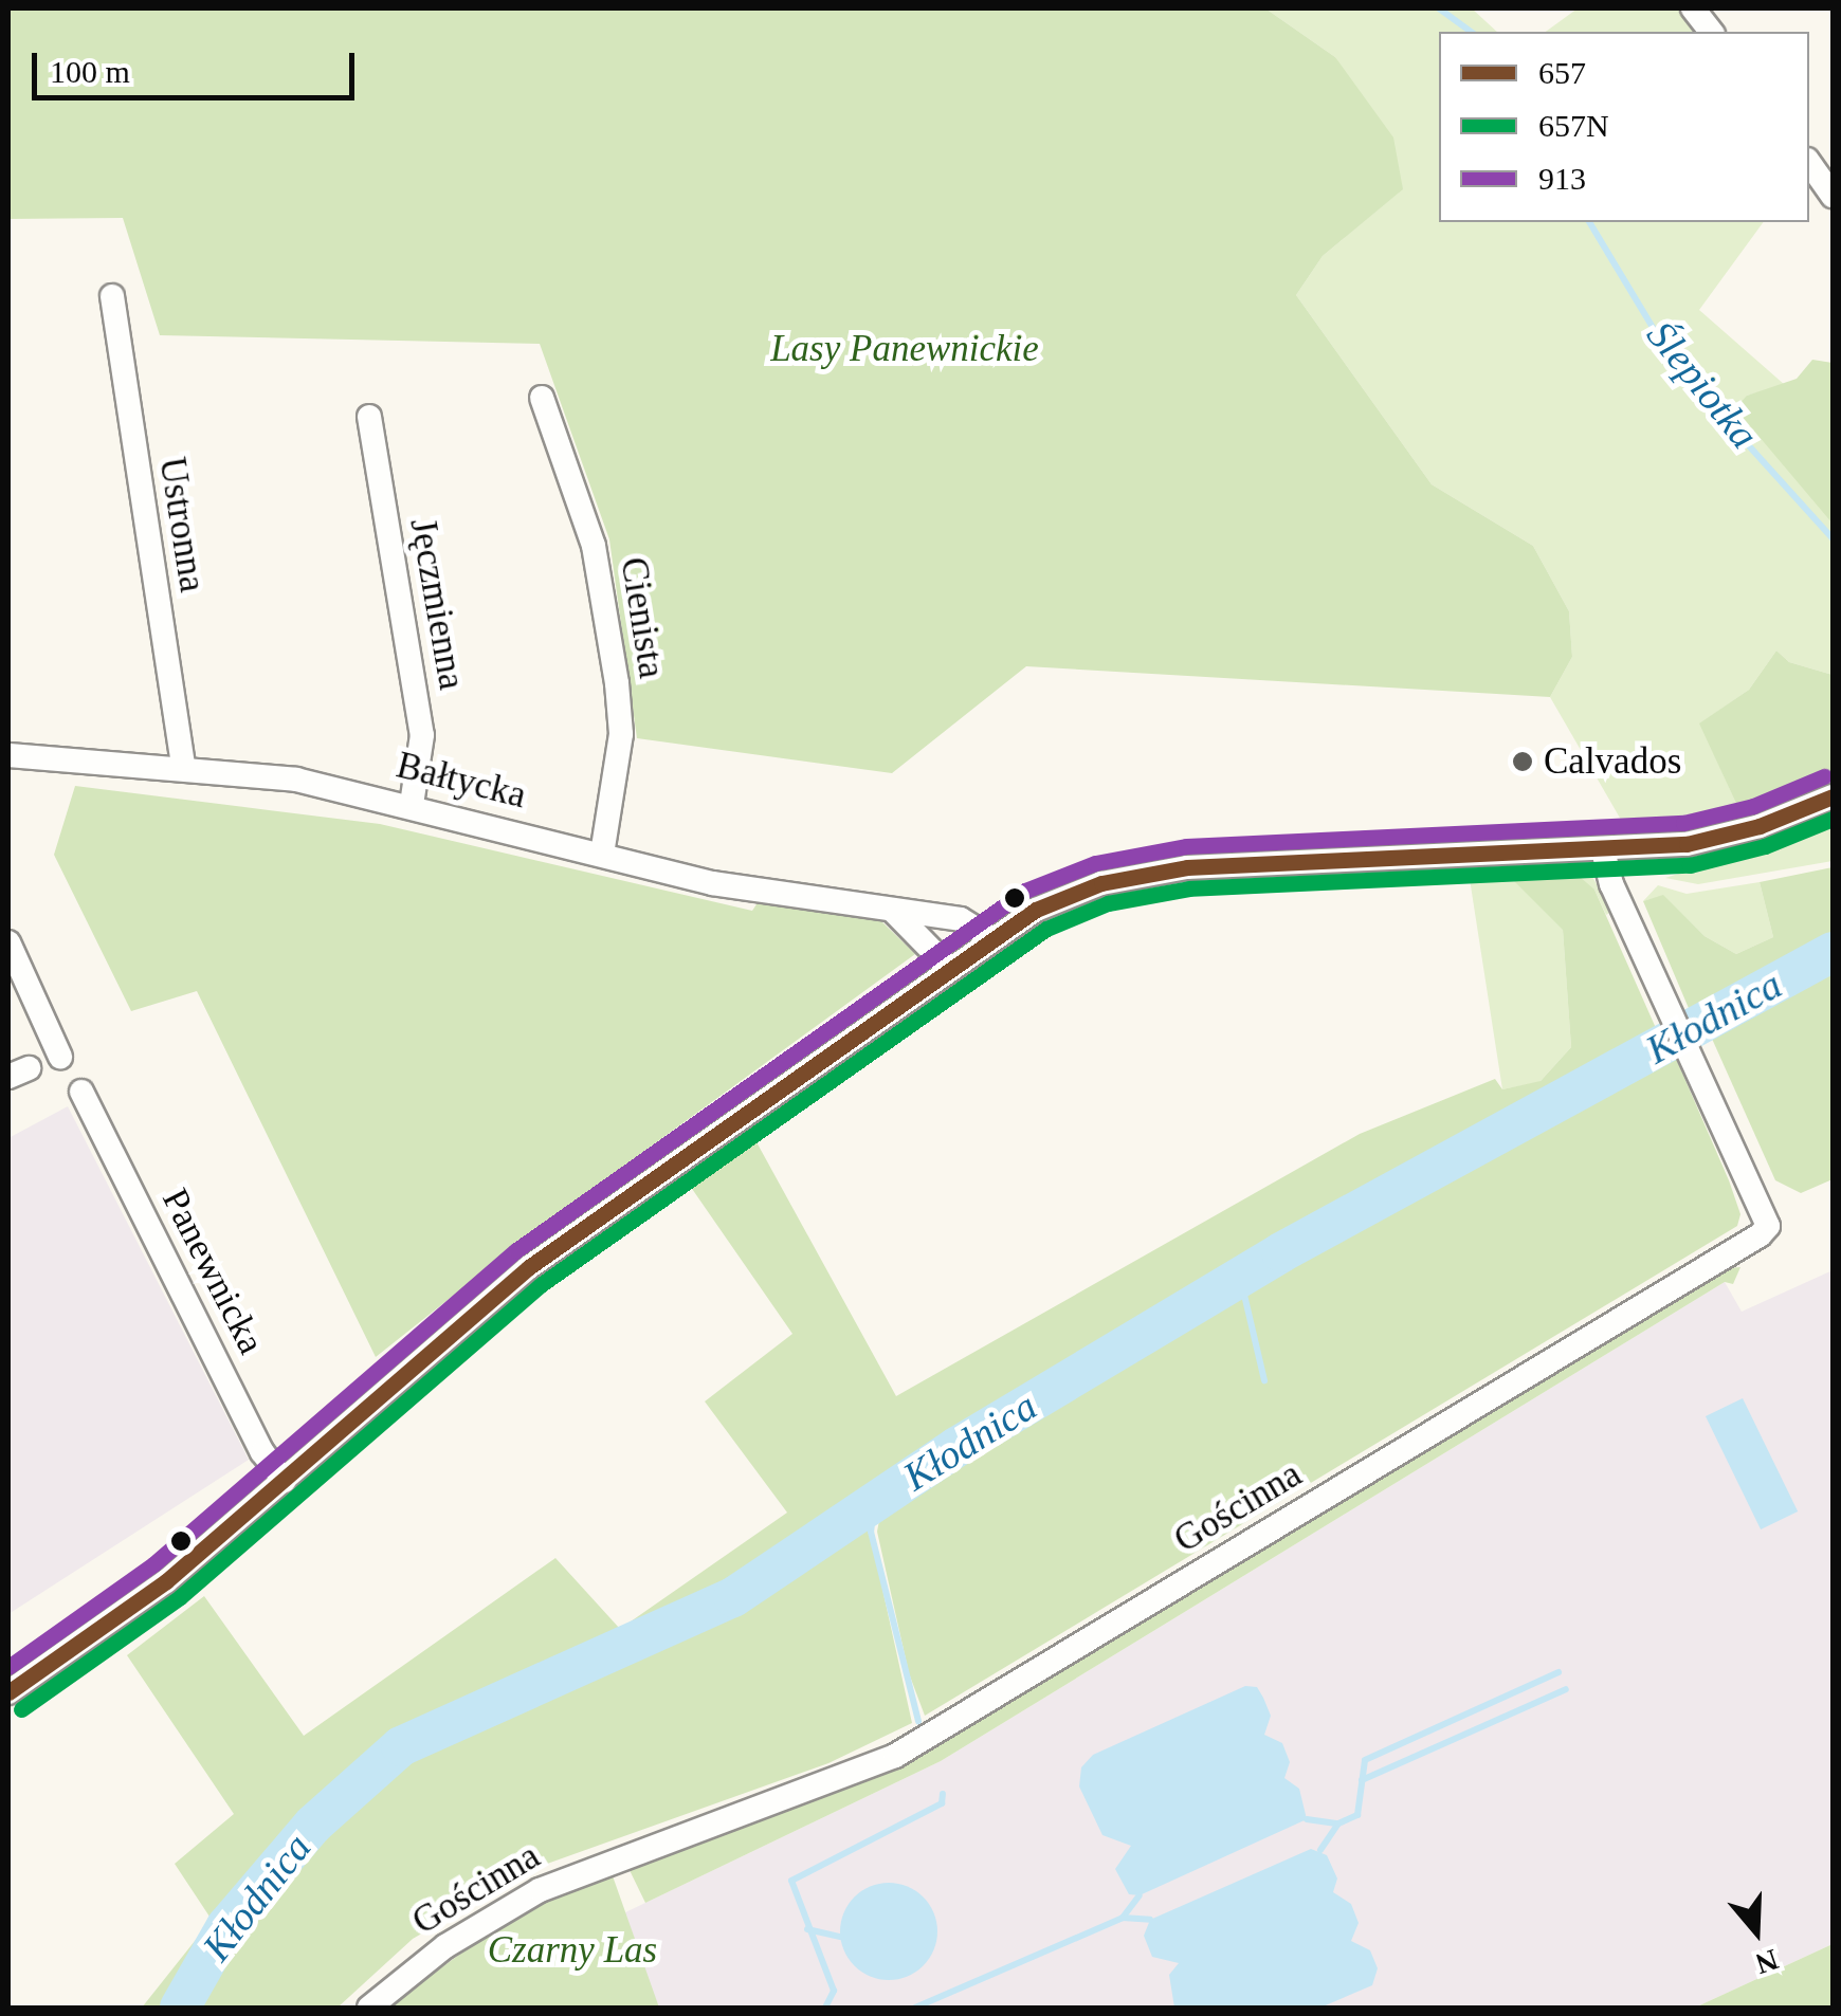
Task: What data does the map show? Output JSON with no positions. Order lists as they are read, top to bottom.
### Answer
{
  "streets": {
    "street": [
      "Ustronna",
      "Jęczmienna",
      "Cienista",
      "Bałtycka",
      "Panewnicka",
      "Gościnna"
    ]
  },
  "crossings": [
    ["Ustronna", "Bałtycka"],
    ["Jęczmienna", "Bałtycka"],
    ["Cienista", "Bałtycka"]
  ],
  "water": ["Ślepiotka", "Kłodnica"],
  "parks": ["Lasy Panewnickie", "Czarny Las"],
  "places": ["Calvados"],
  "lines": ["transit line 913", "transit line 657", "transit line 657N"],
  "legend": ["657", "657N", "913"],
  "scale_bar": "100 m",
  "north": "bottom"
}
